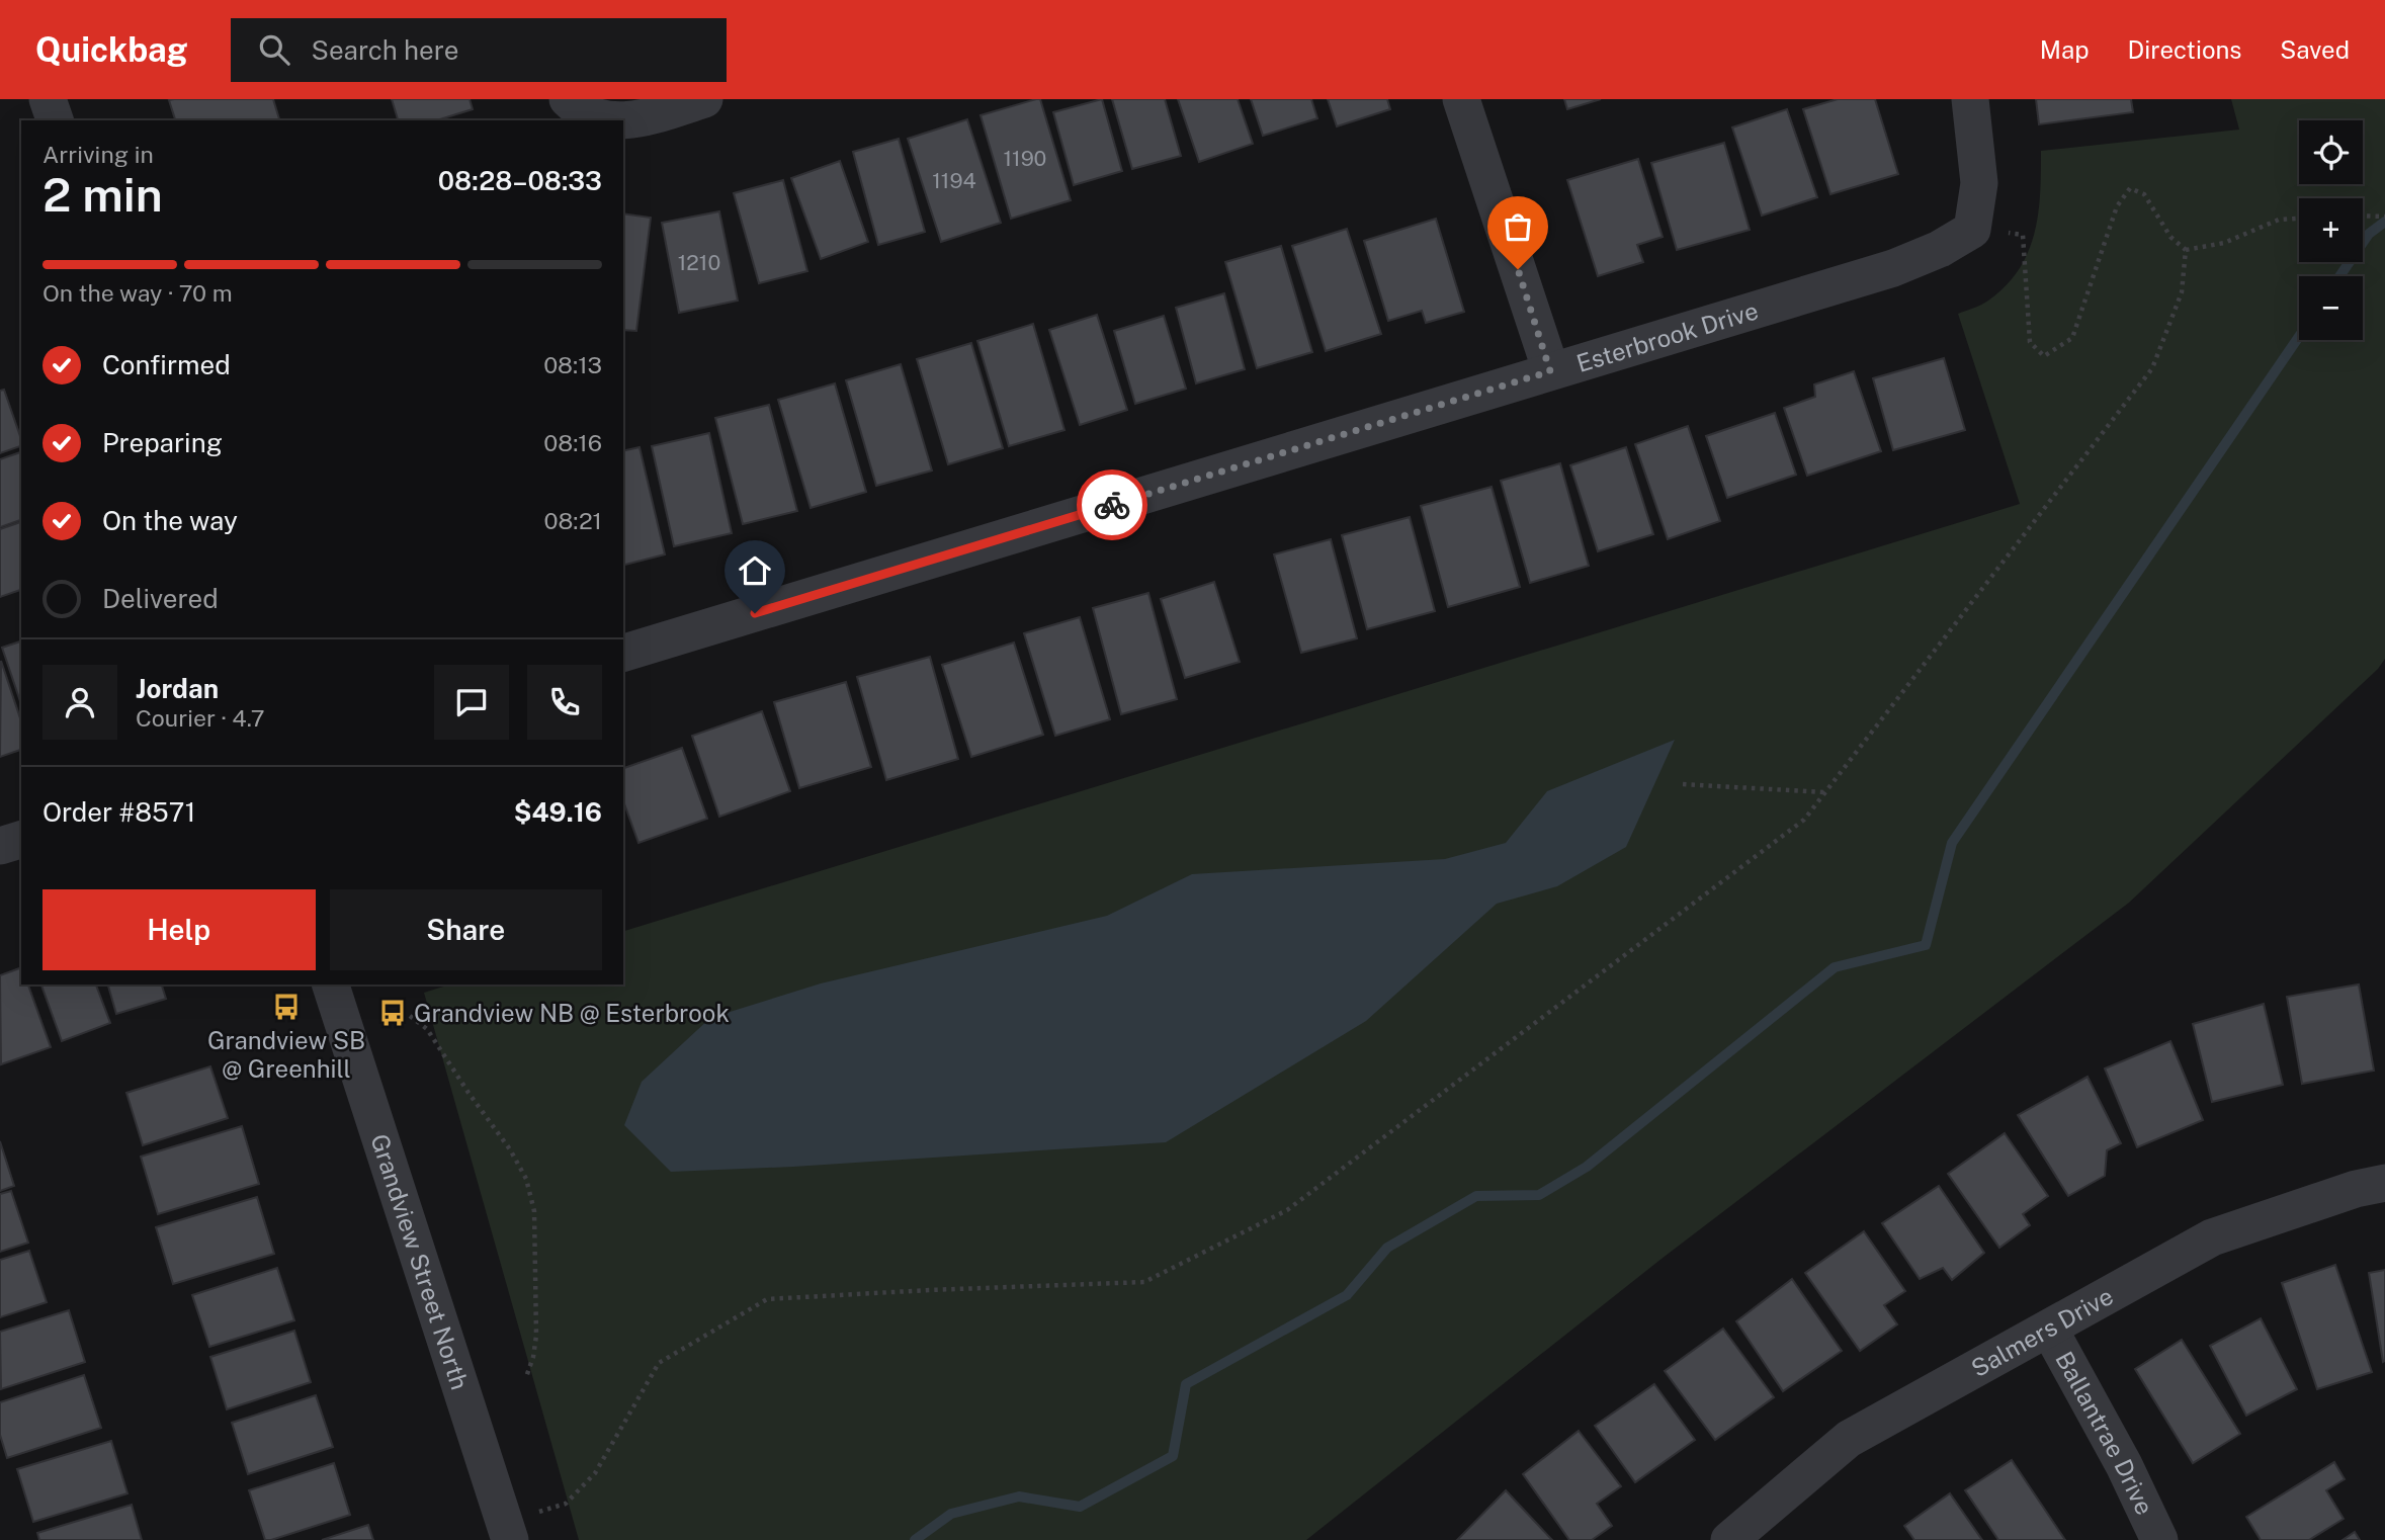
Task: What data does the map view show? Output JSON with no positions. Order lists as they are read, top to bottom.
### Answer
{
  "streets": {
    "street": [
      "Esterbrook Drive",
      "Grandview Street North",
      "Salmers Drive",
      "Ballantrae Drive"
    ]
  },
  "crossings": [
    ["Salmers Drive", "Ballantrae Drive"]
  ],
  "places": {
    "bus stop": ["Grandview SB @ Greenhill", "Grandview NB @ Esterbrook"]
  },
  "house_numbers": ["1190", "1194", "1210"],
  "page": {
    "header": "Quickbag",
    "search": "Search here",
    "nav": ["Map", "Directions", "Saved"],
    "map_buttons": ["+", "−"],
    "heading": ["2 min", "Arriving in", "08:28–08:33"],
    "panel": [
      "Jordan",
      "Courier · 4.7",
      "Order #8571",
      "$49.16"
    ],
    "bar": "On the way · 70 m",
    "list": [
      ["Confirmed", "08:13"],
      ["Preparing", "08:16"],
      ["On the way", "08:21"],
      "Delivered"
    ],
    "buttons": ["Help", "Share"]
  }
}
